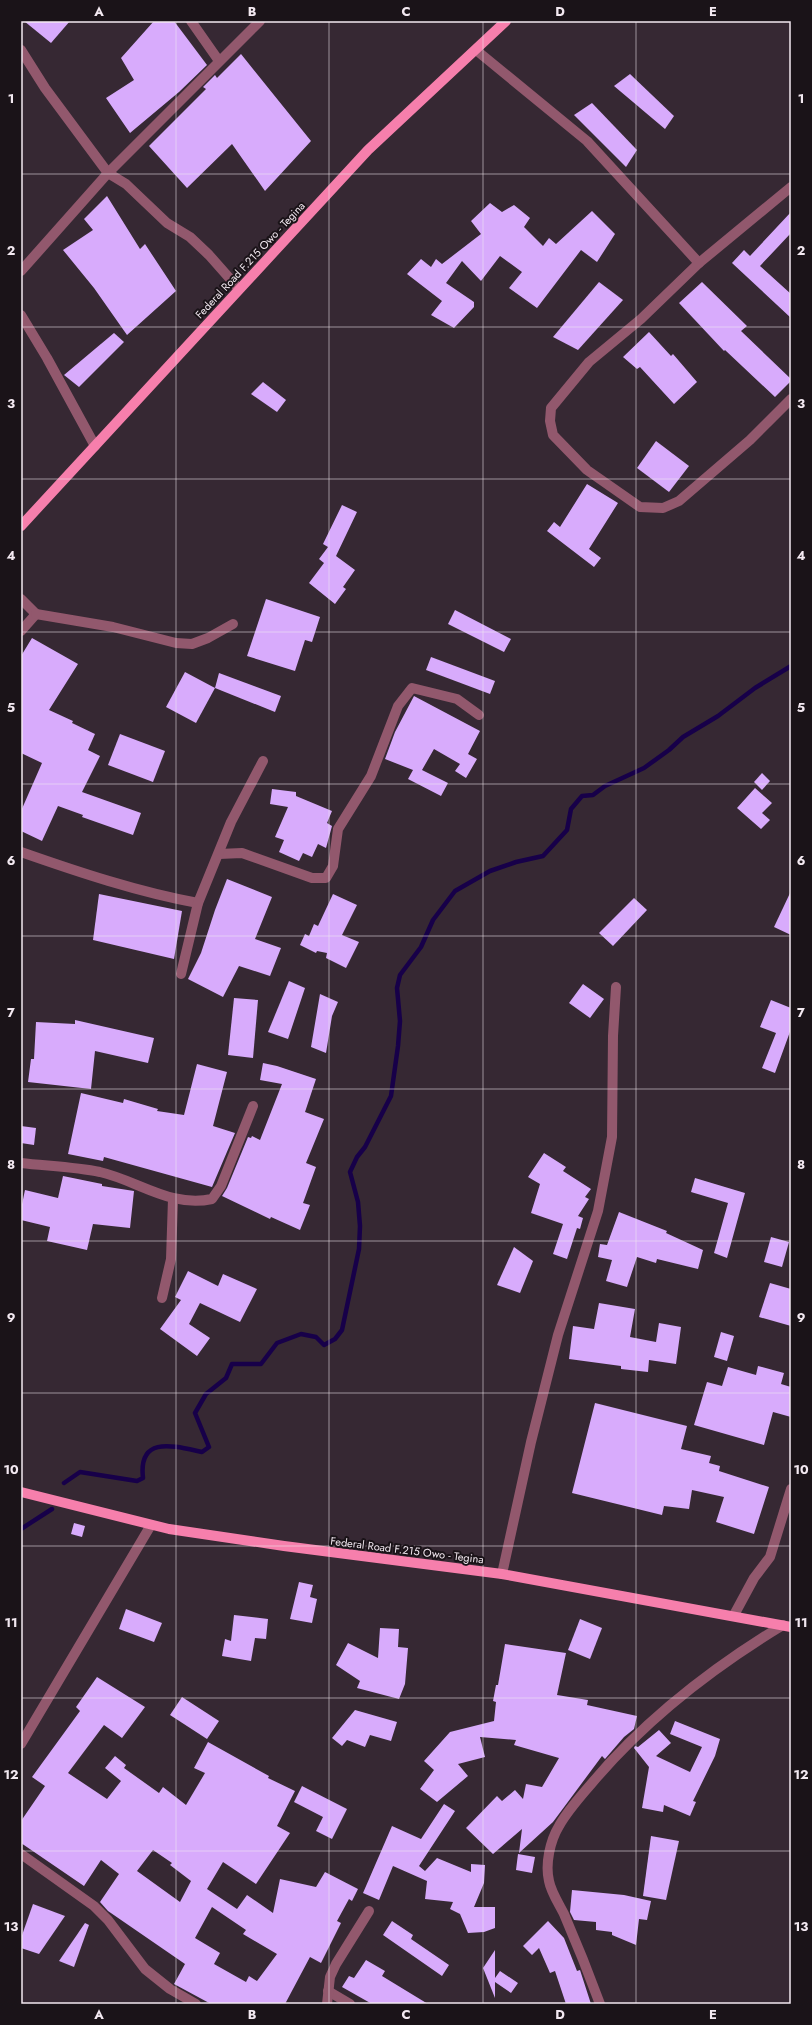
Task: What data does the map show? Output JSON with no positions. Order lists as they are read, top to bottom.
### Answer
{
  "streets": {
    "main road": ["Federal Road F.215 Owo - Tegina"]
  },
  "grid": {
    "columns": [
      "A",
      "B",
      "C",
      "D",
      "E"
    ],
    "rows": [
      "1",
      "2",
      "3",
      "4",
      "5",
      "6",
      "7",
      "8",
      "9",
      "10",
      "11",
      "12",
      "13"
    ]
  }
}
